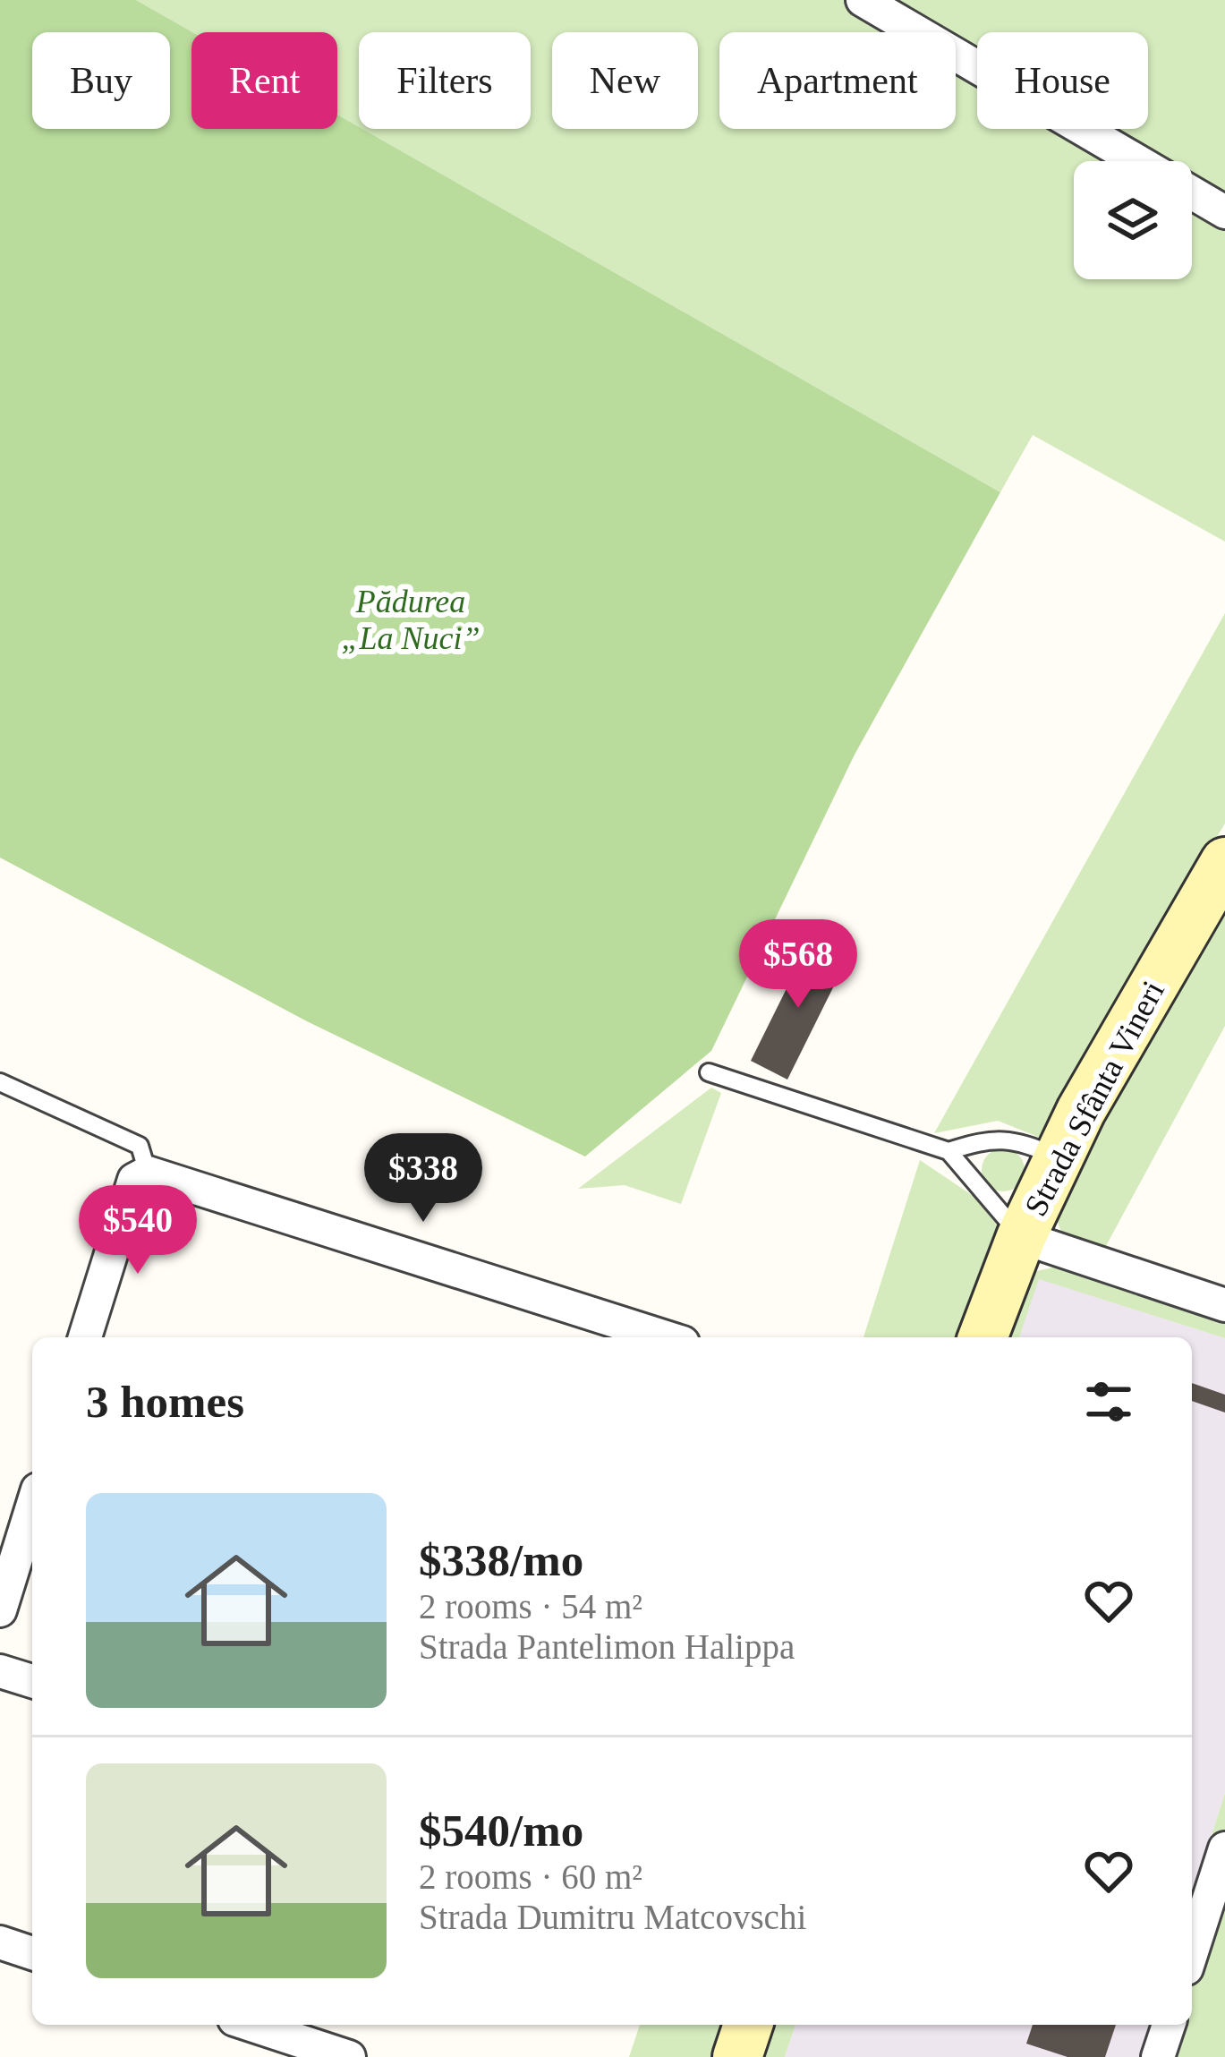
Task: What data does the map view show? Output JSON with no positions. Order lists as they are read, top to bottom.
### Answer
{
  "streets": {
    "street": ["Strada Sfânta Vineri"]
  },
  "parks": ["Pădurea „La Nuci”"],
  "page": {
    "chip": [
      "Buy",
      "Rent",
      "Filters",
      "New",
      "Apartment",
      "House"
    ],
    "price": ["$568", "$338", "$540"],
    "heading": "3 homes",
    "list": [
      {
        "name": "$338/mo",
        "note": "2 rooms · 54 m² · Strada Pantelimon Halippa"
      },
      {
        "name": "$540/mo",
        "note": "2 rooms · 60 m² · Strada Dumitru Matcovschi"
      }
    ]
  }
}
